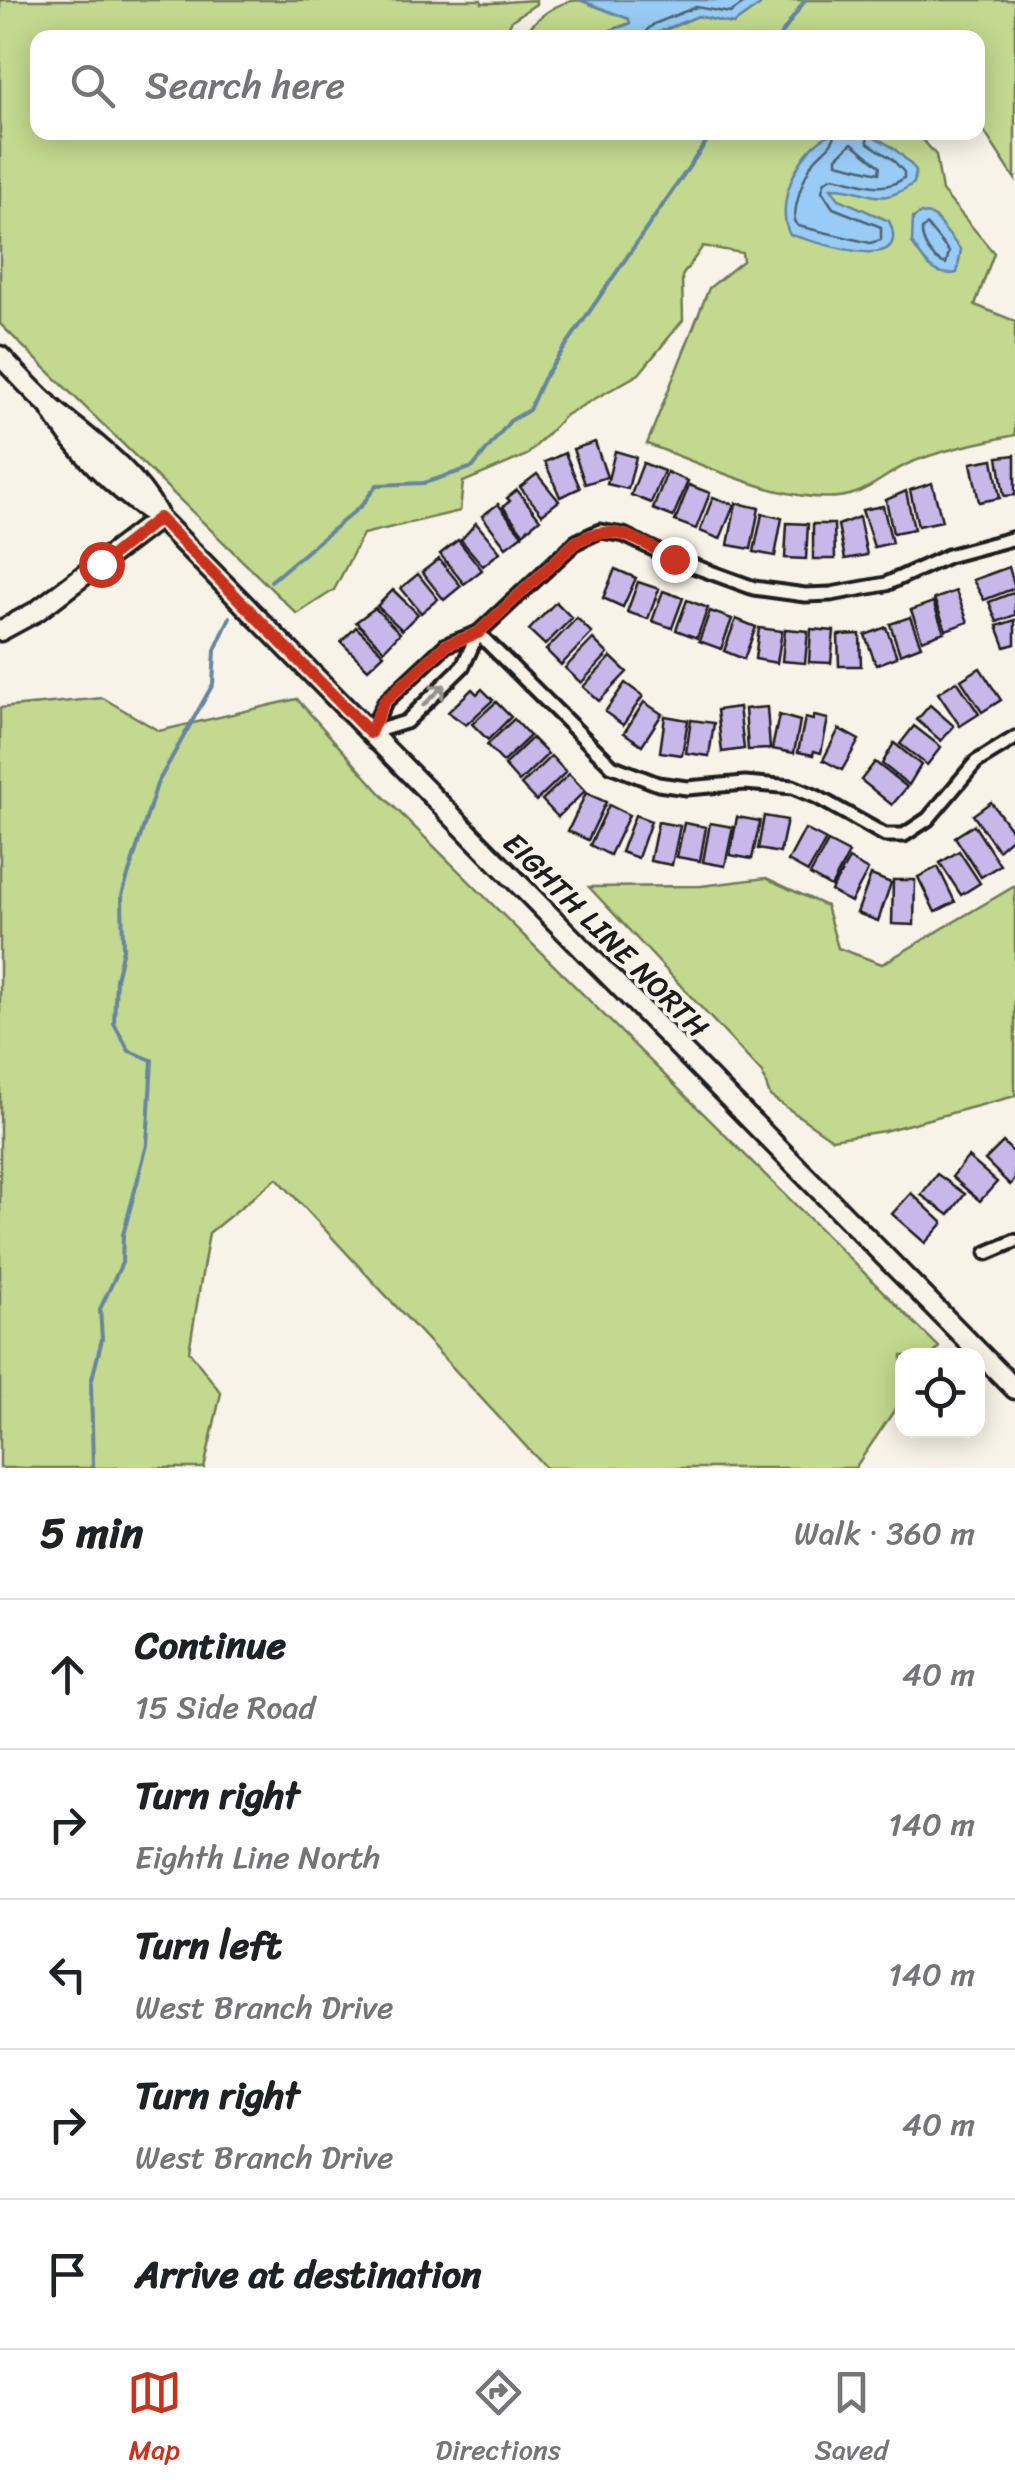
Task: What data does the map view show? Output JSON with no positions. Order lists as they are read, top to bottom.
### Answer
{
  "streets": {
    "street": ["EIGHTH LINE NORTH"]
  },
  "page": {
    "search": "Search here",
    "heading": ["5 min", "Walk · 360 m"],
    "list": [
      ["Continue", "15 Side Road", "40 m"],
      ["Turn right", "Eighth Line North", "140 m"],
      ["Turn left", "West Branch Drive", "140 m"],
      ["Turn right", "West Branch Drive", "40 m"],
      "Arrive at destination"
    ],
    "nav": ["Map", "Directions", "Saved"]
  }
}
